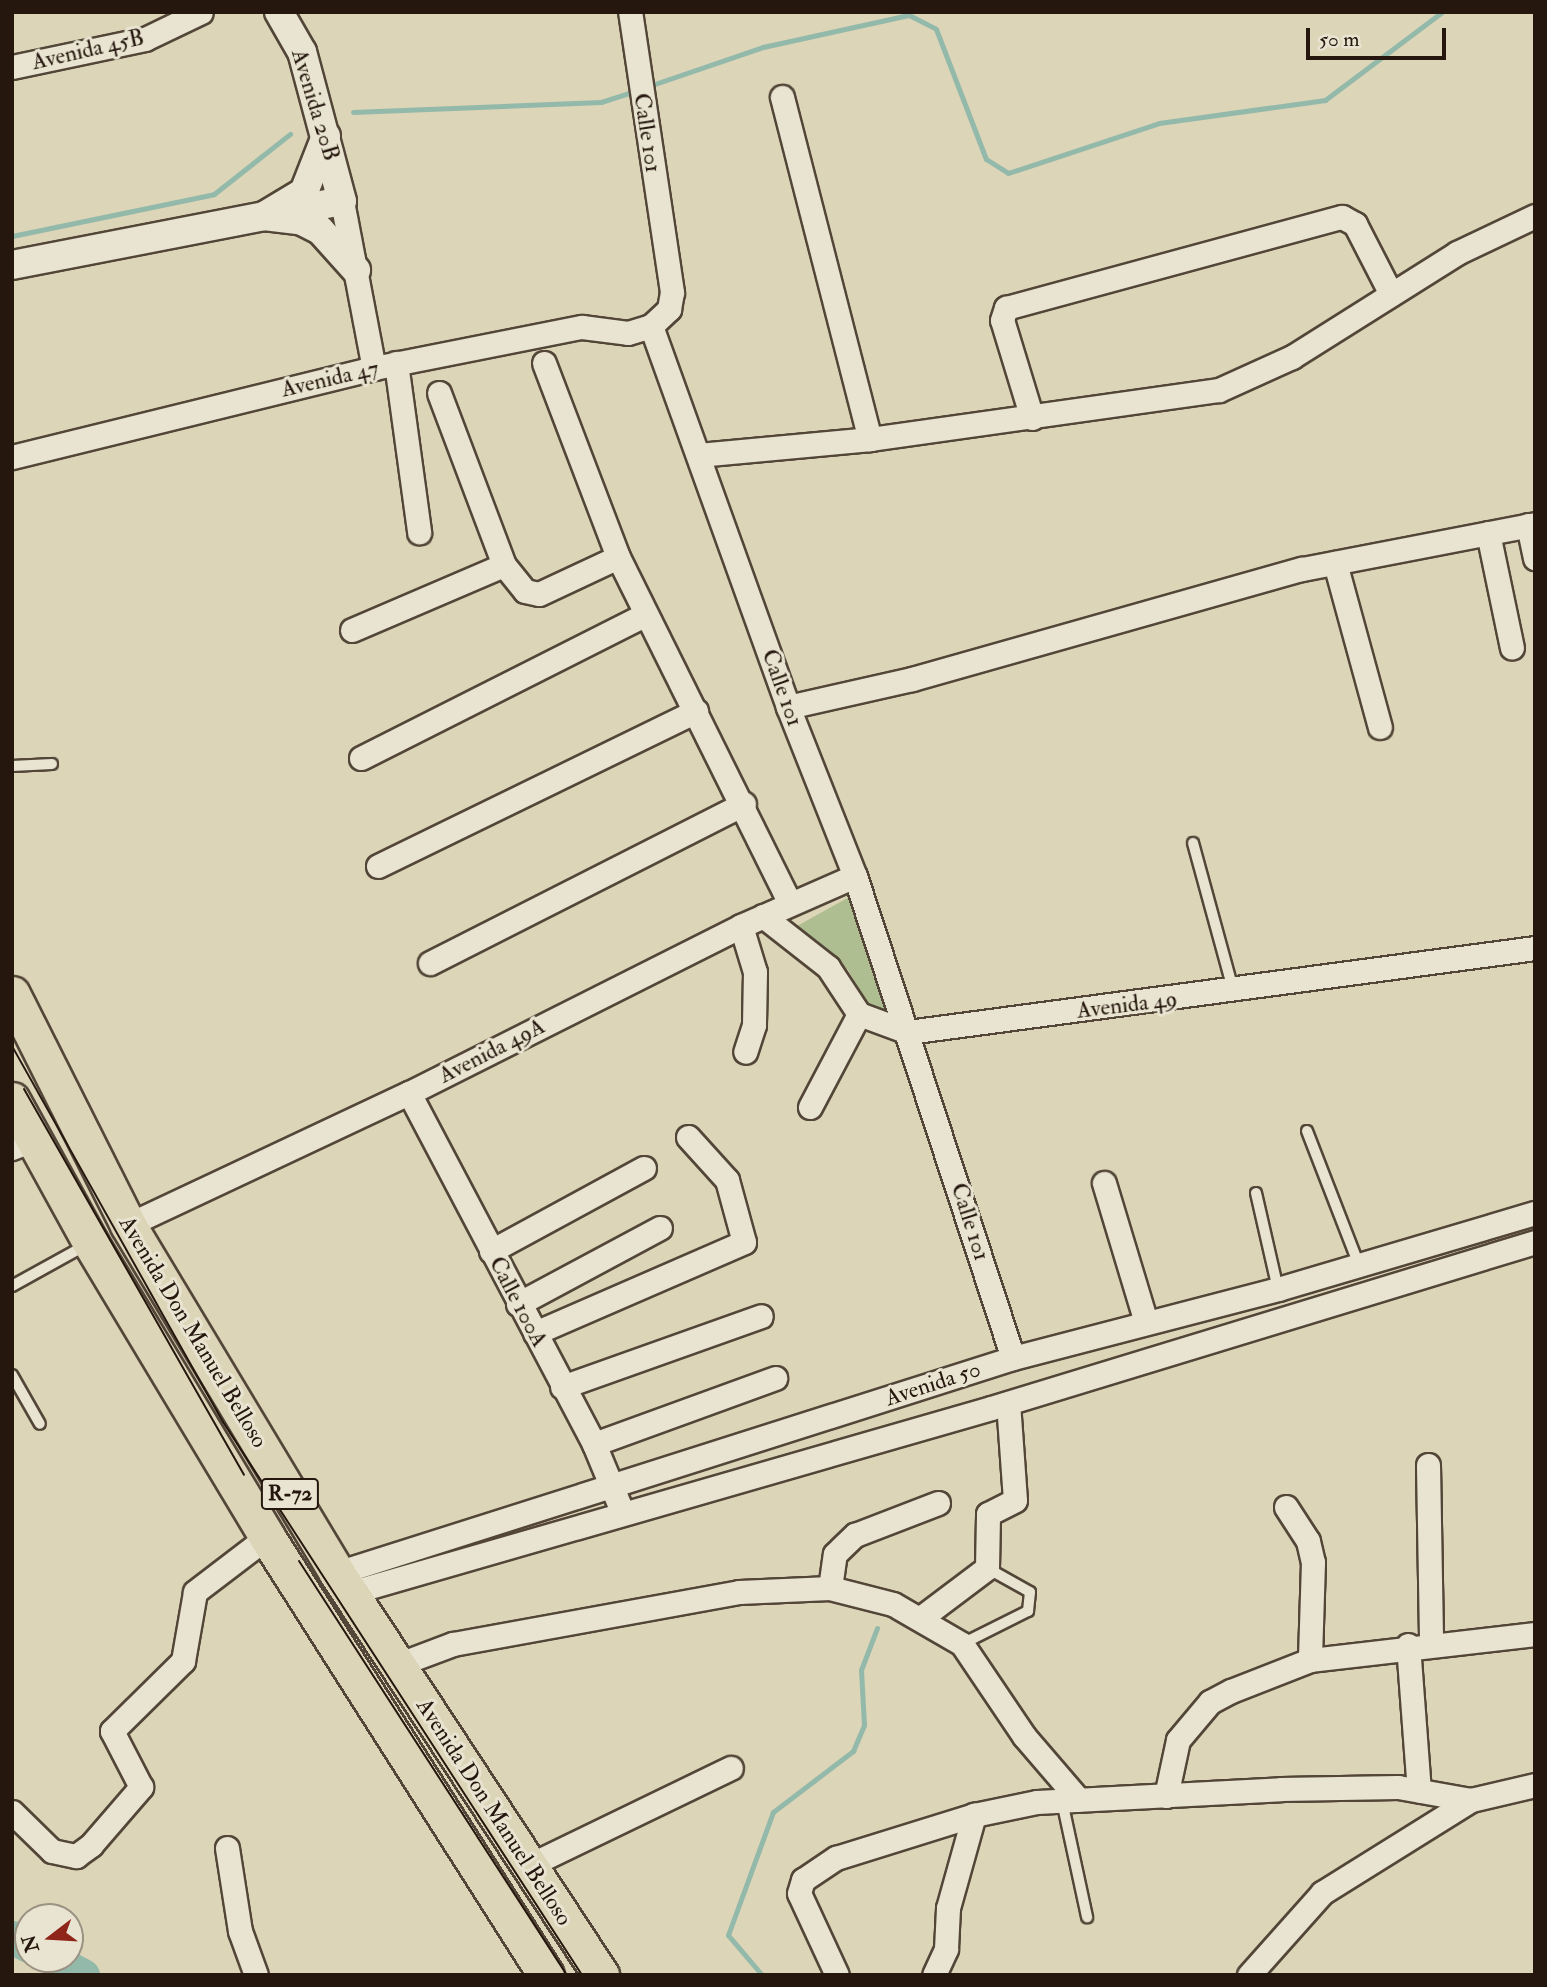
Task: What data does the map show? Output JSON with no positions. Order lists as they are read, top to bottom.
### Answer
{
  "streets": {
    "main road": ["Avenida Don Manuel Belloso", "R-72"],
    "street": [
      "Avenida 45B",
      "Avenida 20B",
      "Calle 101",
      "Avenida 47",
      "Avenida 49",
      "Avenida 49A",
      "Calle 100A",
      "Avenida 50"
    ]
  },
  "crossings": [
    ["Calle 101", "Avenida 47"],
    ["Calle 101", "Avenida 49"],
    ["Calle 101", "Avenida 49A"],
    ["Calle 101", "Avenida 50"],
    ["Avenida 49A", "Calle 100A"],
    ["Avenida 49A", "Avenida Don Manuel Belloso"],
    ["Calle 100A", "Avenida 50"],
    ["Avenida Don Manuel Belloso", "Avenida 50"]
  ],
  "scale_bar": "50 m",
  "north": "left"
}
